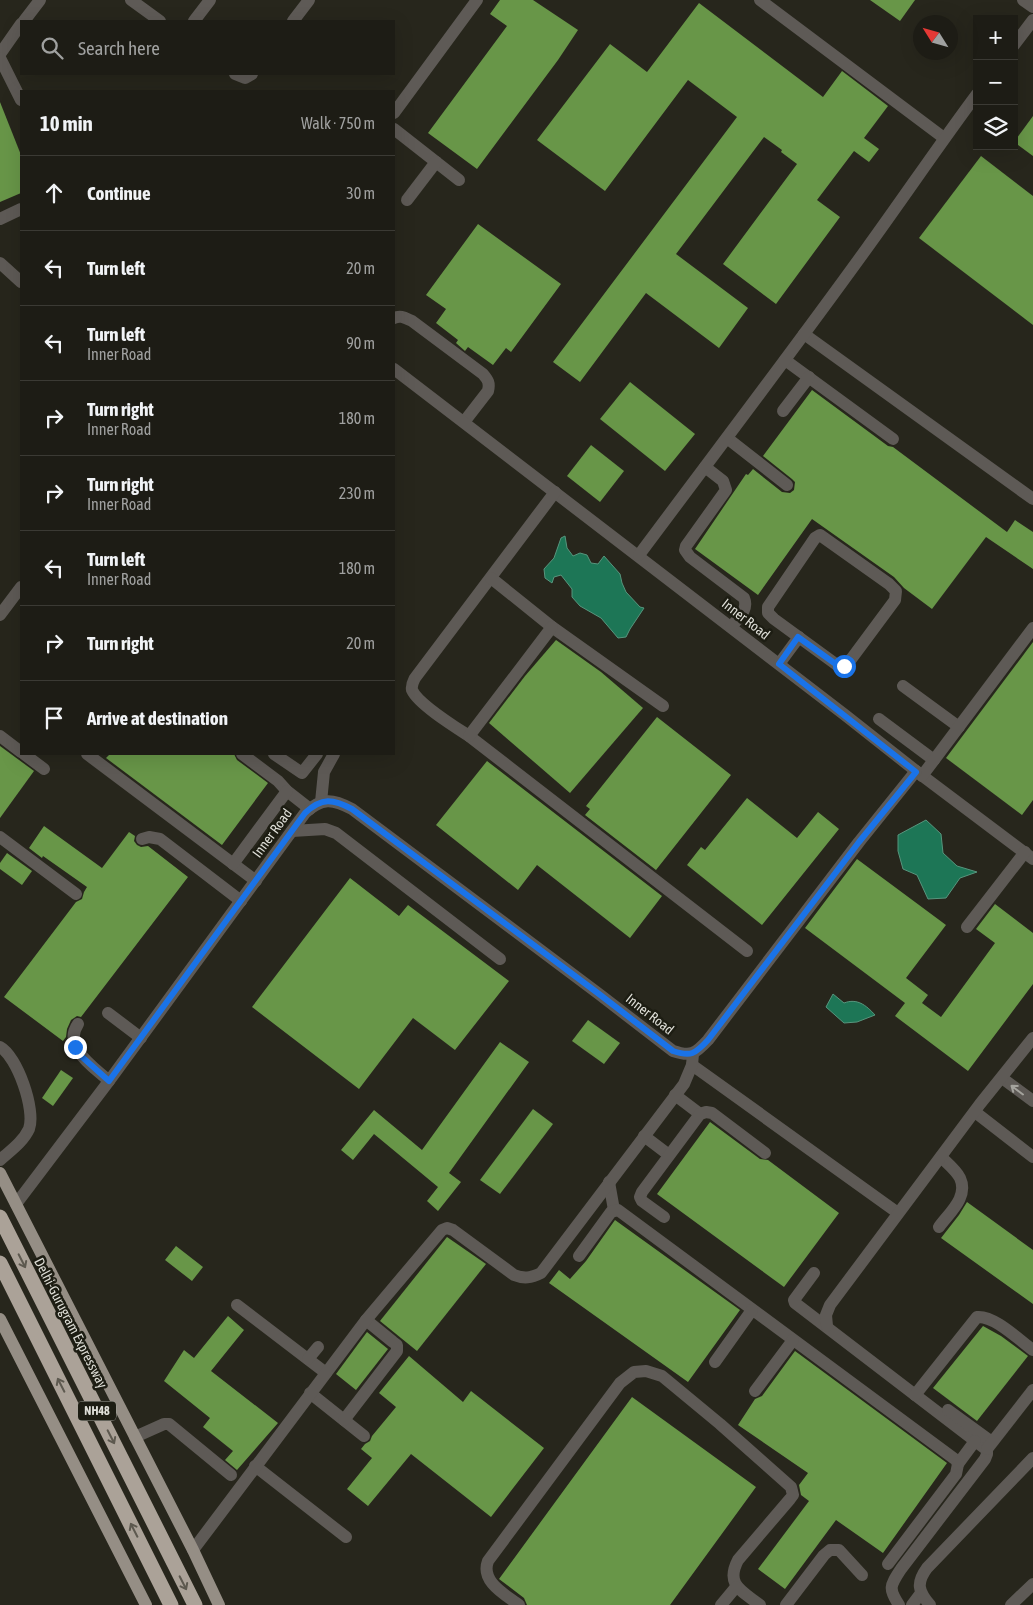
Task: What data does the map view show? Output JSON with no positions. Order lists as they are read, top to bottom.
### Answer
{
  "streets": {
    "highway": ["Delhi-Gurugram Expressway", "NH48"],
    "street": ["Inner Road"]
  },
  "north": "top left",
  "page": {
    "map_buttons": ["+", "−"],
    "search": "Search here",
    "heading": ["10 min", "Walk · 750 m"],
    "list": [
      ["Continue", "30 m"],
      ["Turn left", "20 m"],
      ["Turn left", "Inner Road", "90 m"],
      ["Turn right", "Inner Road", "180 m"],
      ["Turn right", "Inner Road", "230 m"],
      ["Turn left", "Inner Road", "180 m"],
      ["Turn right", "20 m"],
      "Arrive at destination"
    ]
  }
}
